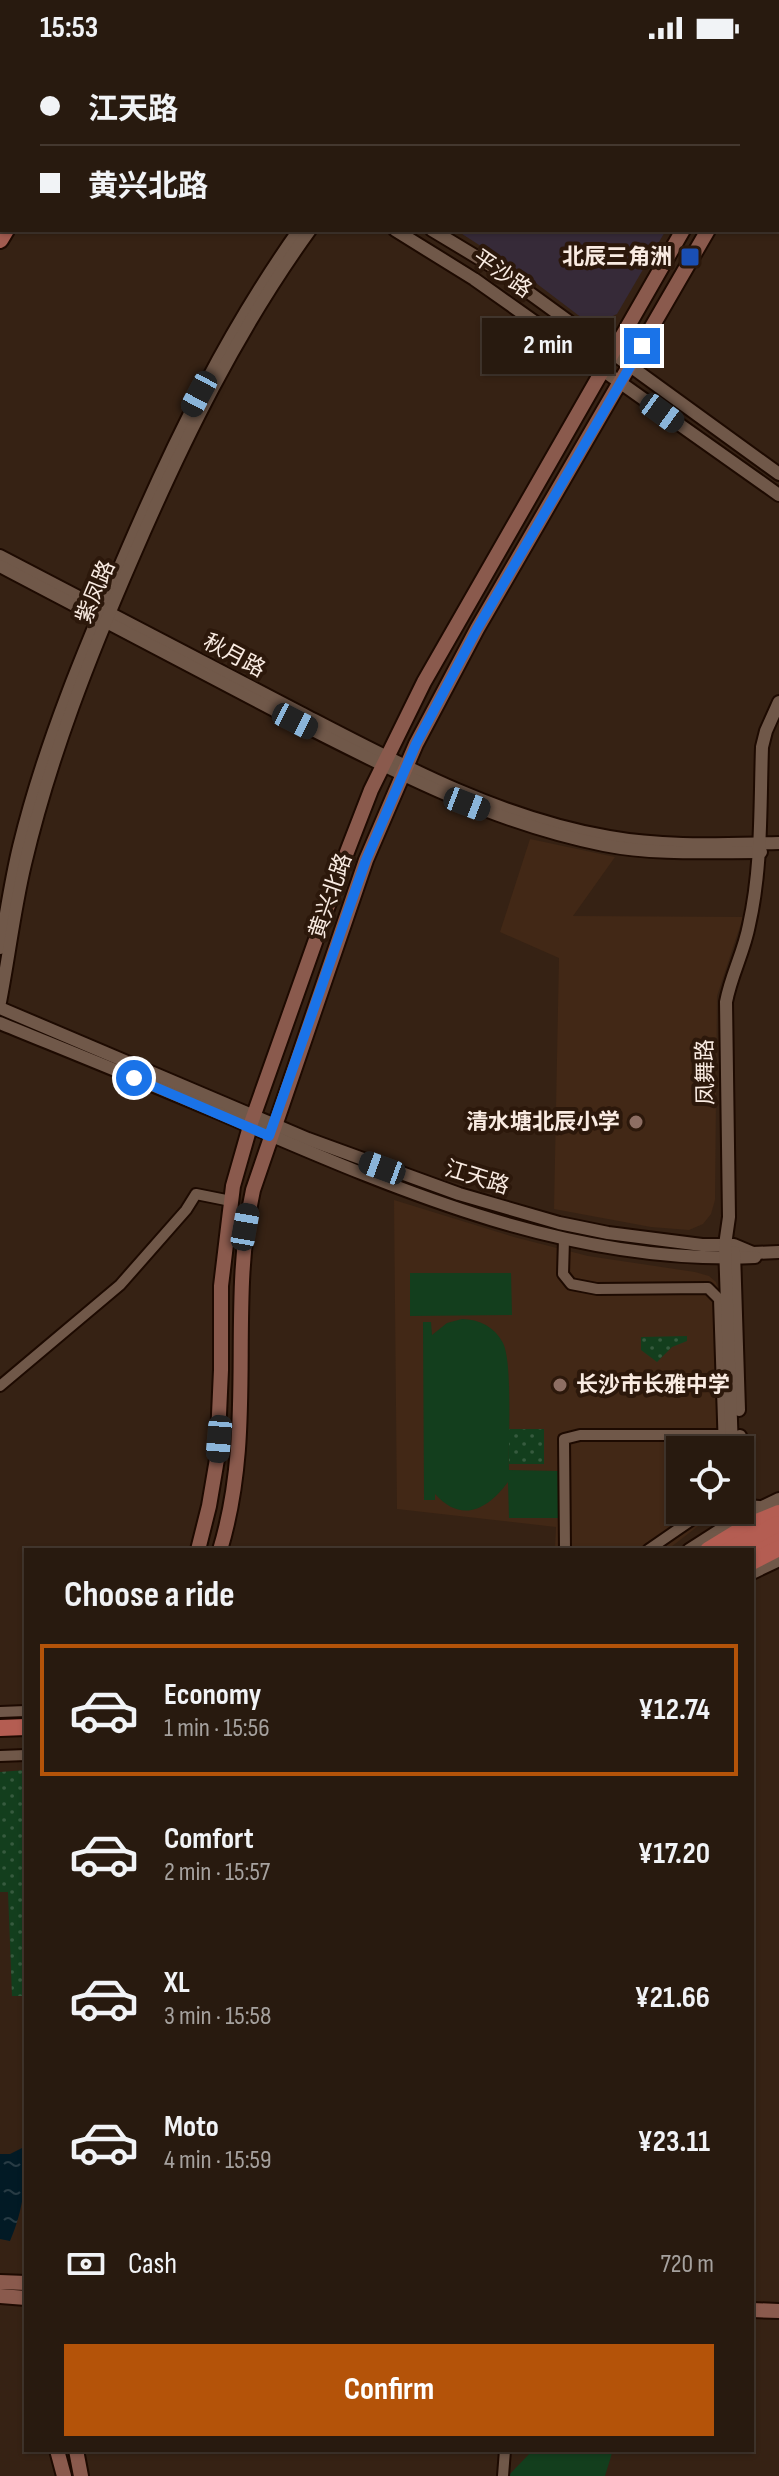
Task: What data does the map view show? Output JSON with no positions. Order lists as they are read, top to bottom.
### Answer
{
  "streets": {
    "main road": ["黄兴北路"],
    "street": [
      "平沙路",
      "紫凤路",
      "秋月路",
      "凤舞路",
      "江天路"
    ]
  },
  "crossings": [
    ["平沙路", "黄兴北路"],
    ["紫凤路", "秋月路"],
    ["紫凤路", "江天路"],
    ["秋月路", "黄兴北路"],
    ["秋月路", "凤舞路"],
    ["黄兴北路", "江天路"],
    ["凤舞路", "江天路"]
  ],
  "places": {
    "transit": ["北辰三角洲"],
    "other": ["清水塘北辰小学", "长沙市长雅中学"]
  },
  "page": {
    "status": "15:53",
    "banner": ["江天路", "黄兴北路"],
    "bubble": "2 min",
    "heading": "Choose a ride",
    "list": [
      {
        "name": "Economy",
        "note": "1 min · 15:56",
        "value": "¥12.74"
      },
      {
        "name": "Comfort",
        "note": "2 min · 15:57",
        "value": "¥17.20"
      },
      {
        "name": "XL",
        "note": "3 min · 15:58",
        "value": "¥21.66"
      },
      {
        "name": "Moto",
        "note": "4 min · 15:59",
        "value": "¥23.11"
      }
    ],
    "pay": ["Cash", "720 m"],
    "buttons": "Confirm"
  }
}
